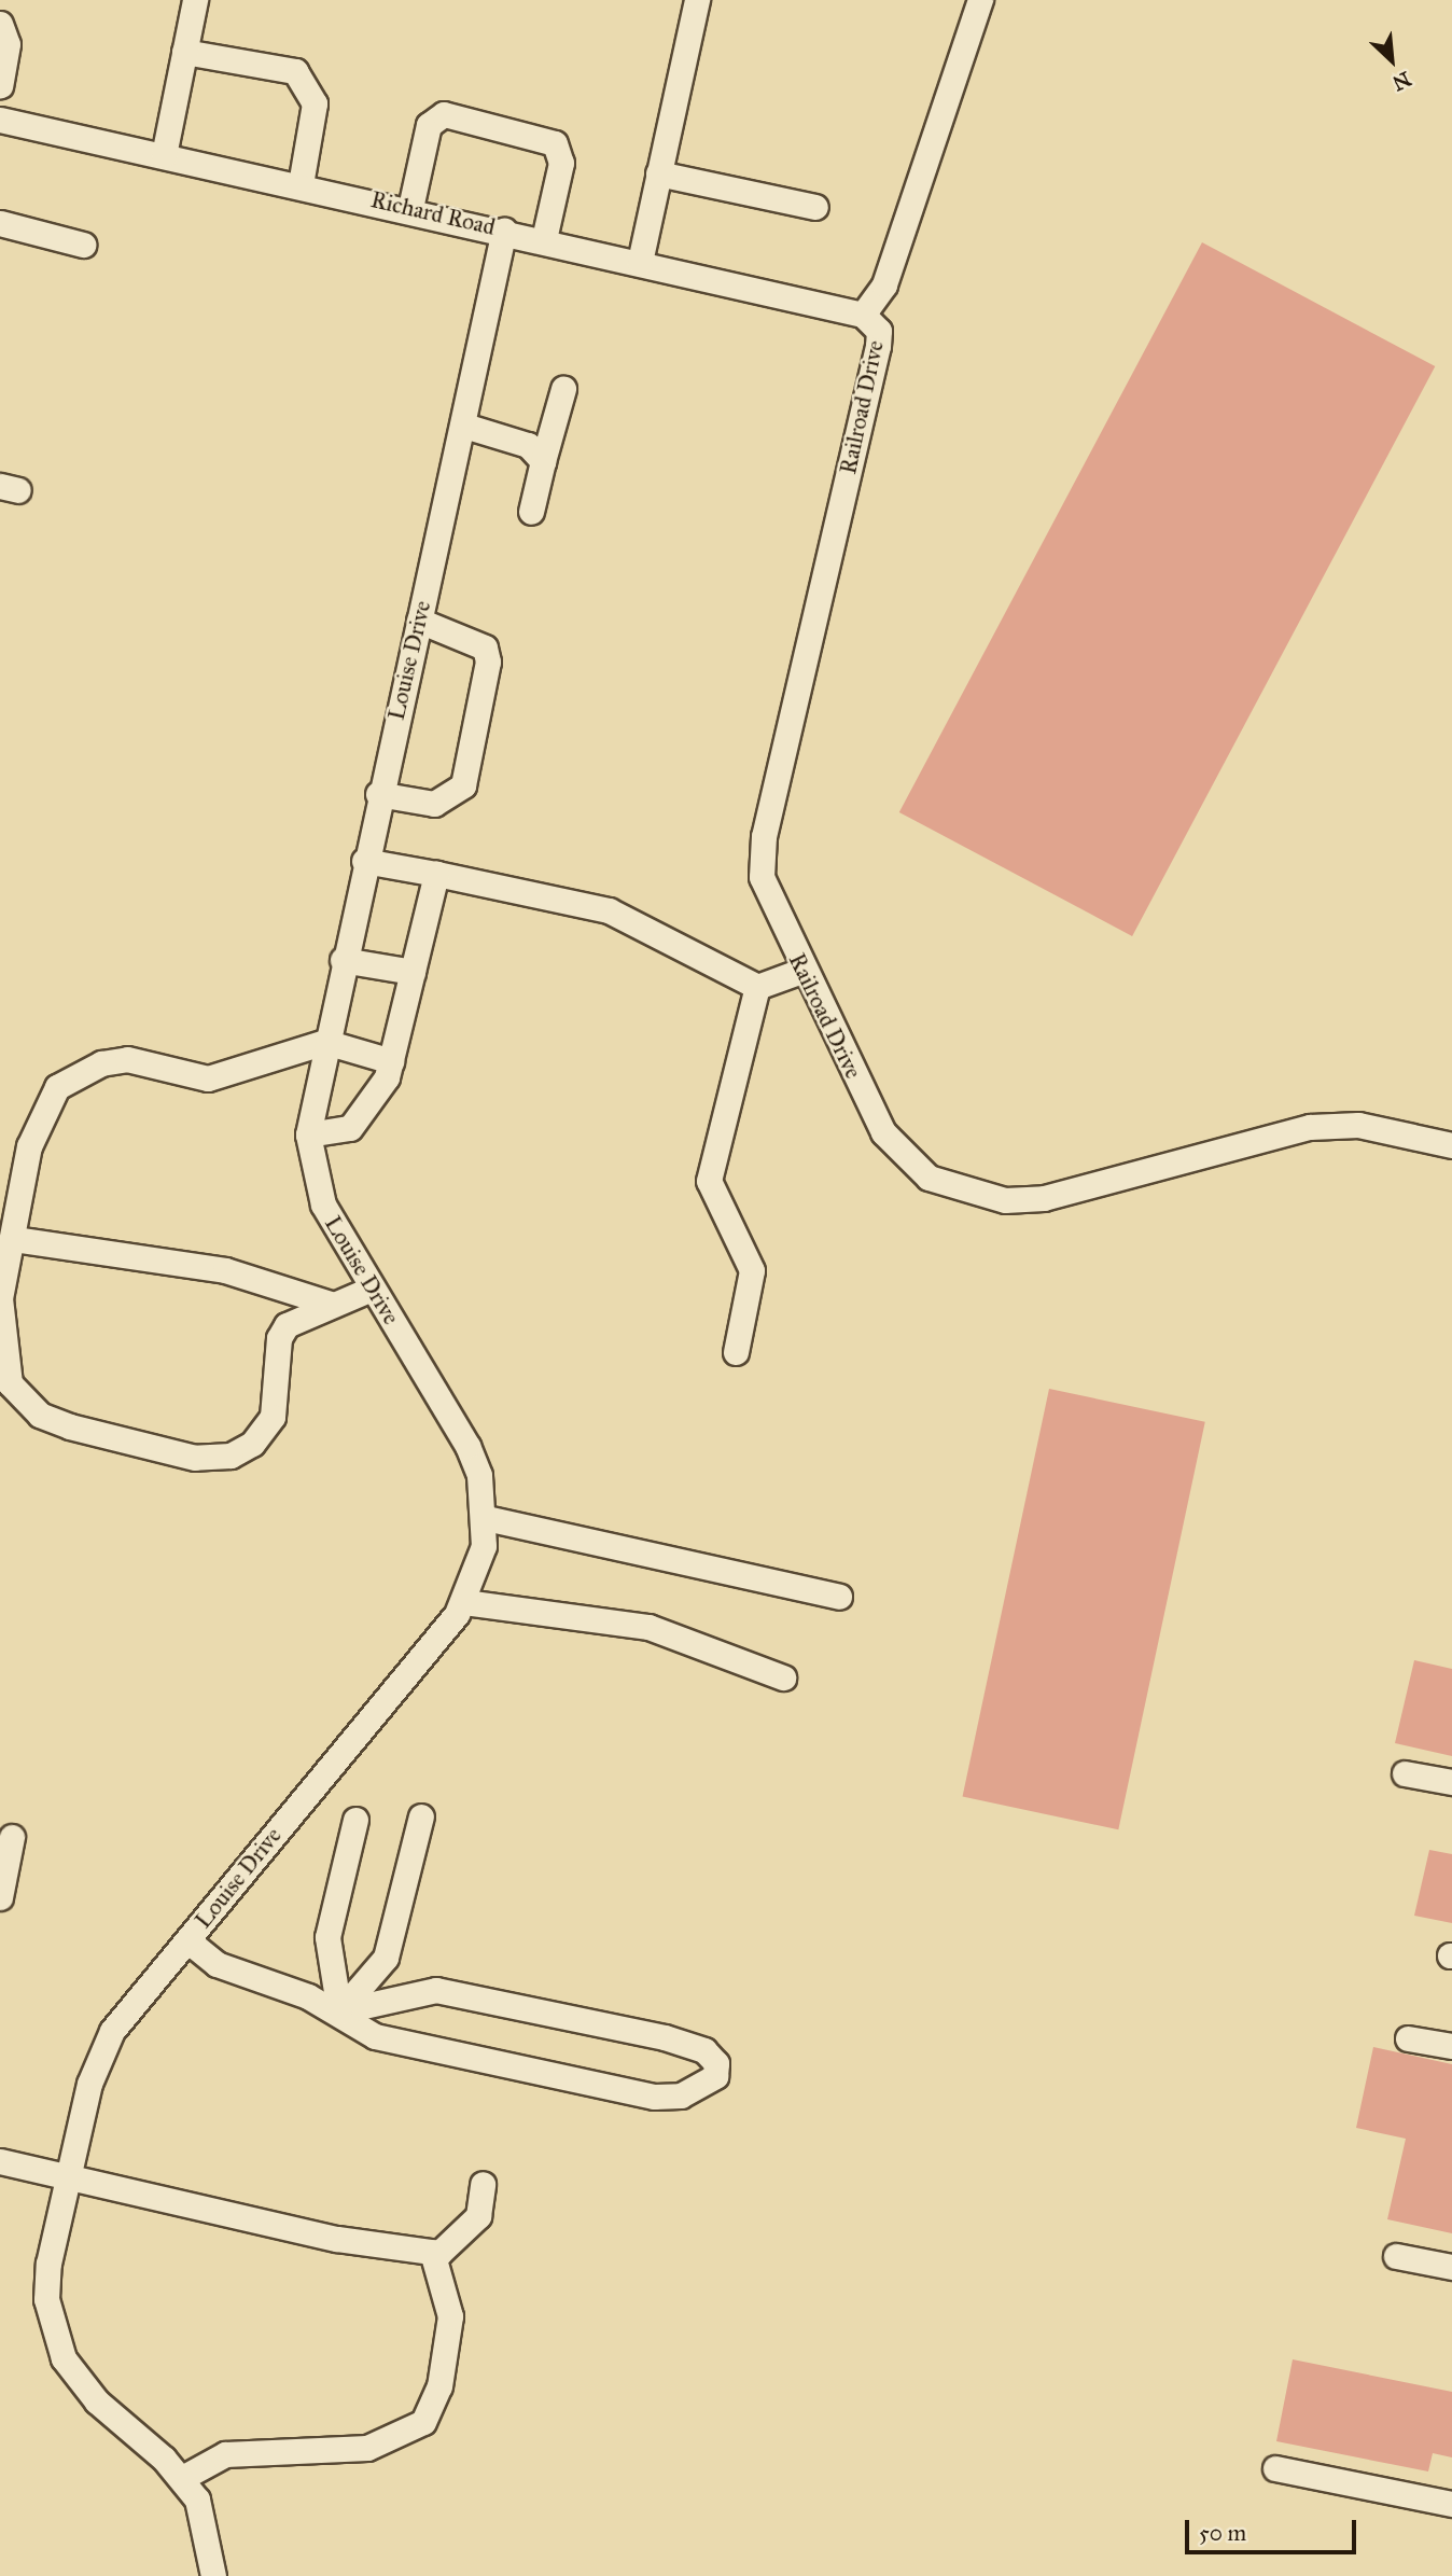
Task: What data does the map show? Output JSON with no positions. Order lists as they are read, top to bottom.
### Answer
{
  "streets": {
    "street": ["Richard Road", "Railroad Drive", "Louise Drive"]
  },
  "crossings": [
    ["Richard Road", "Railroad Drive"],
    ["Richard Road", "Louise Drive"]
  ],
  "scale_bar": "50 m",
  "north": "bottom right"
}
